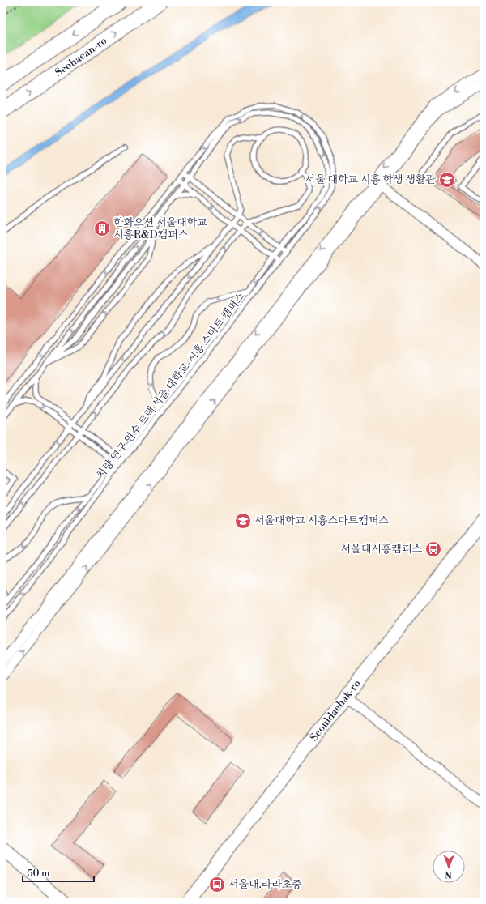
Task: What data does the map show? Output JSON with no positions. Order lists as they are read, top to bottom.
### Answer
{
  "streets": {
    "main road": ["Seohaean-ro"],
    "street": ["Seouldaehak-ro"],
    "lane": ["차량 연구 연수 트랙 서울 대학교-시흥 스마트 캠퍼스"]
  },
  "places": {
    "school or university": ["서울 대학교 시흥 학생 생활관", "서울대학교 시흥스마트캠퍼스"],
    "building": ["한화오션 서울대학교 시흥R&D캠퍼스"],
    "bus stop": ["서울대시흥캠퍼스", "서울대.라라초중"]
  },
  "scale_bar": "50 m",
  "north": "bottom"
}
